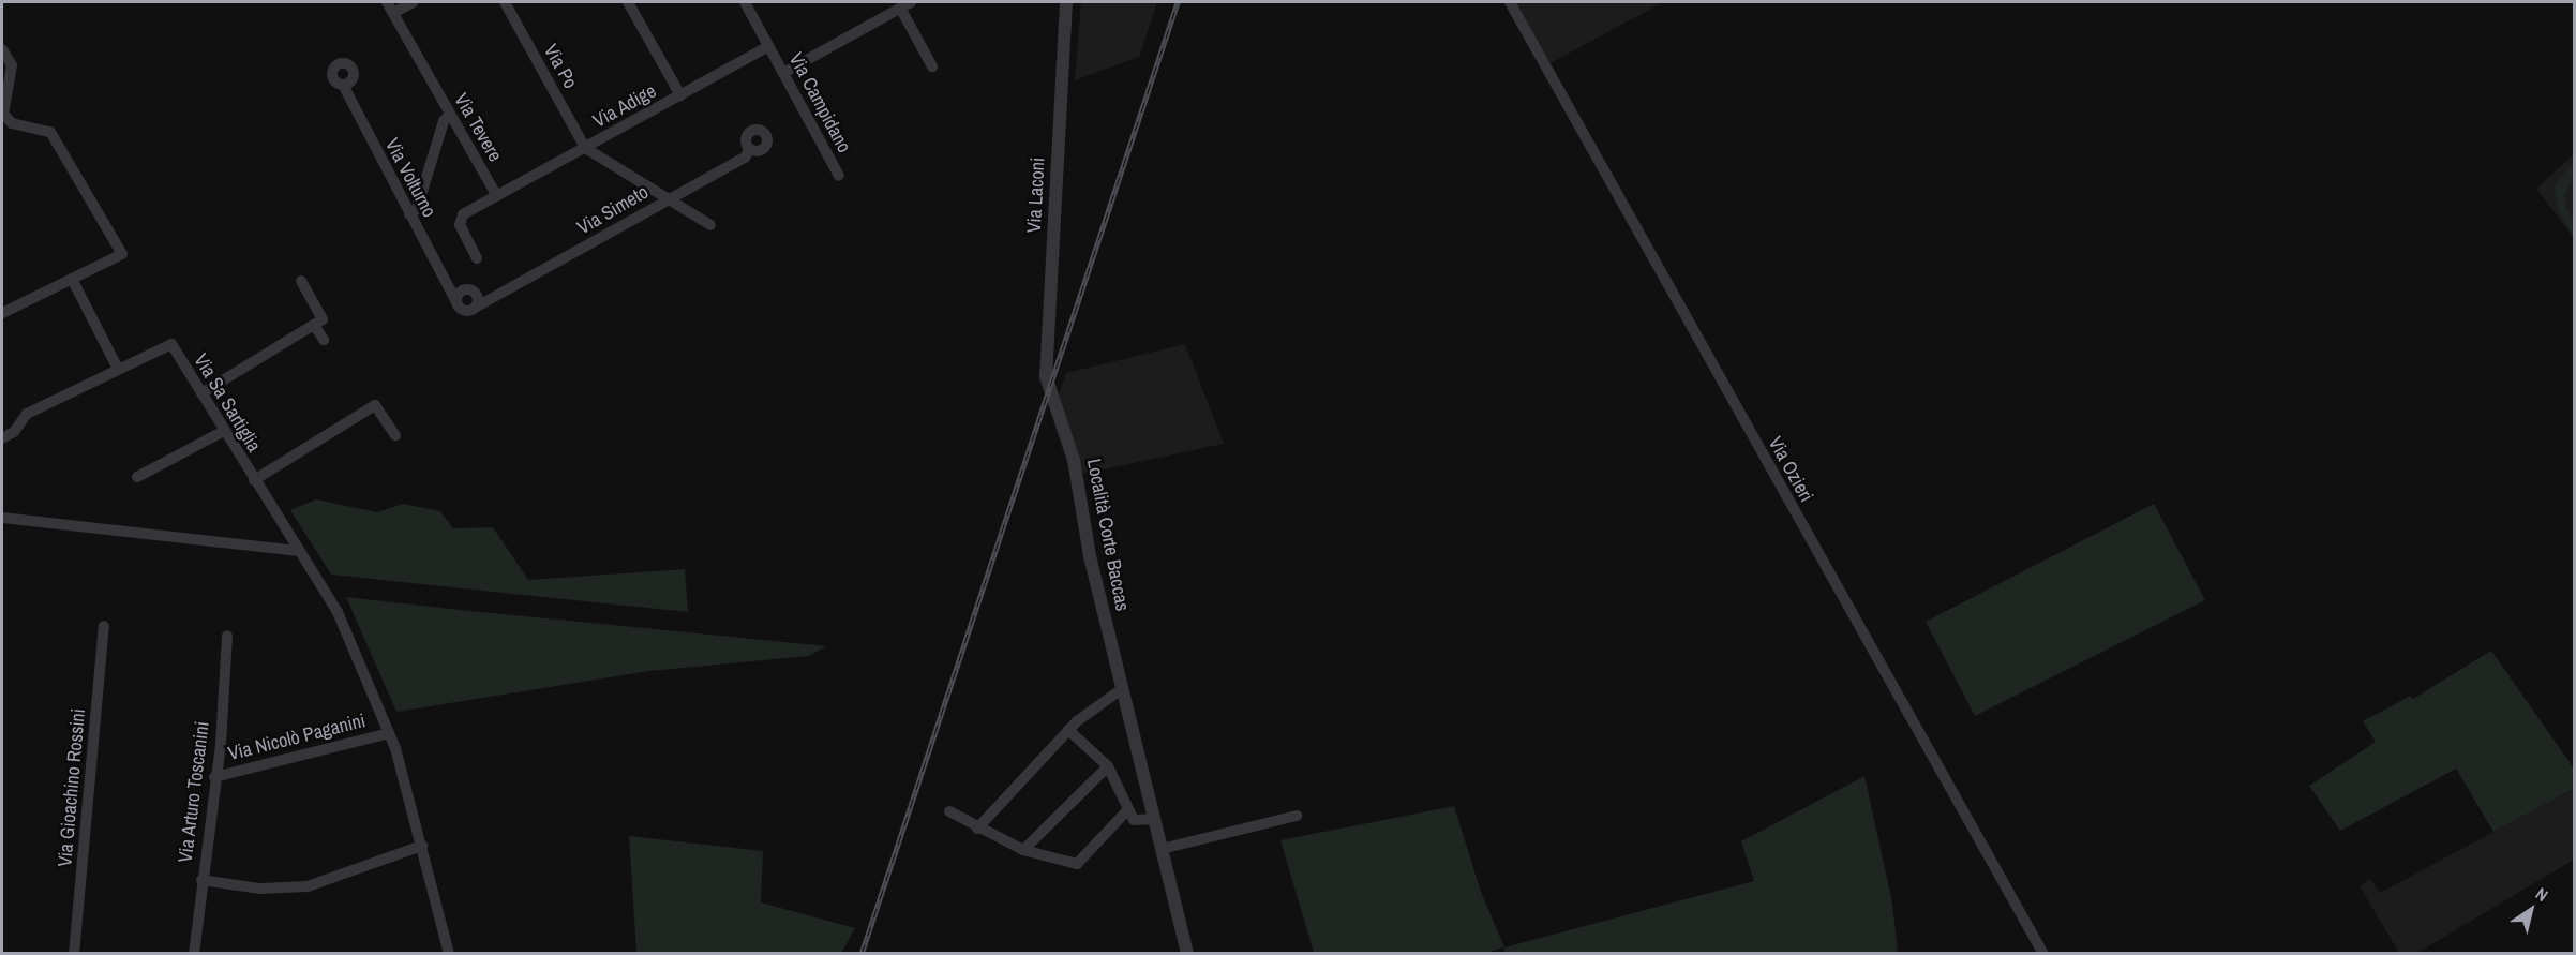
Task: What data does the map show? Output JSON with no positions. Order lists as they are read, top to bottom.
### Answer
{
  "streets": {
    "street": [
      "Via Po",
      "Via Campidano",
      "Via Adige",
      "Via Tevere",
      "Via Volturno",
      "Via Laconi",
      "Via Simeto",
      "Via Sa Sartiglia",
      "Via Ozieri",
      "Località Corte Baccas",
      "Via Nicolò Paganini",
      "Via Gioachino Rossini",
      "Via Arturo Toscanini"
    ]
  },
  "crossings": [
    ["Via Po", "Via Adige"],
    ["Via Campidano", "Via Adige"],
    ["Via Adige", "Via Tevere"],
    ["Via Laconi", "Località Corte Baccas"],
    ["Via Sa Sartiglia", "Via Nicolò Paganini"],
    ["Via Nicolò Paganini", "Via Arturo Toscanini"]
  ],
  "north": "top right"
}
